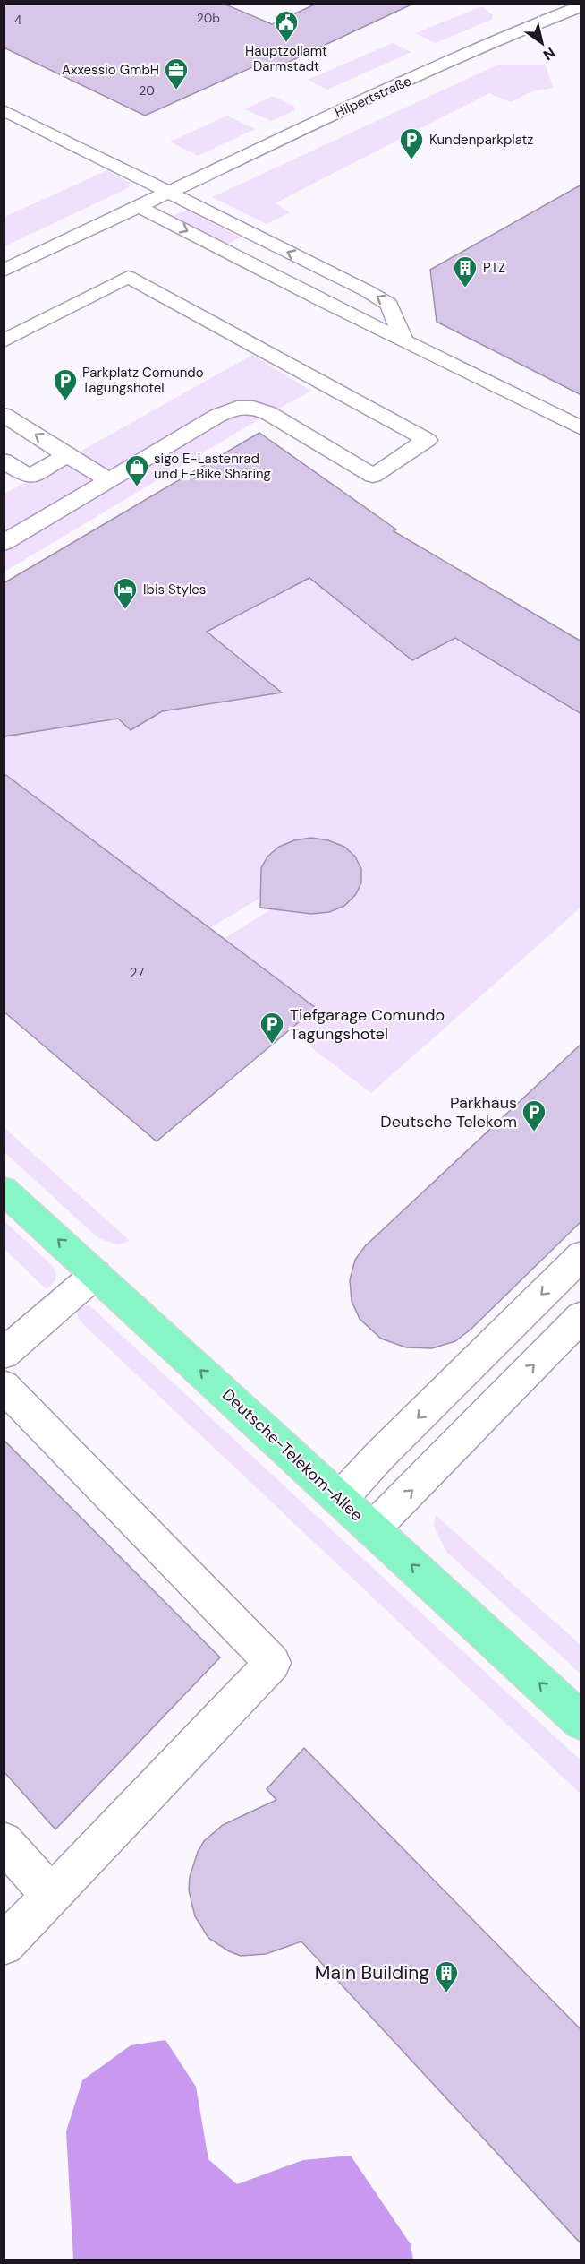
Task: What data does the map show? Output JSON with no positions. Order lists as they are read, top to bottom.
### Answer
{
  "streets": {
    "main road": ["Deutsche-Telekom-Allee"],
    "street": ["Hilpertstraße"]
  },
  "one_way": ["Deutsche-Telekom-Allee"],
  "places": {
    "public building": ["Hauptzollamt Darmstadt"],
    "office": ["Axxessio GmbH"],
    "parking": [
      "Kundenparkplatz",
      "Parkplatz Comundo Tagungshotel",
      "Tiefgarage Comundo Tagungshotel",
      "Parkhaus Deutsche Telekom"
    ],
    "building": ["PTZ", "Main Building"],
    "shop": ["sigo E-Lastenrad und E-Bike Sharing"],
    "hotel": ["Ibis Styles"]
  },
  "house_numbers": [
    "20b",
    "4",
    "20",
    "27"
  ],
  "north": "bottom right"
}
